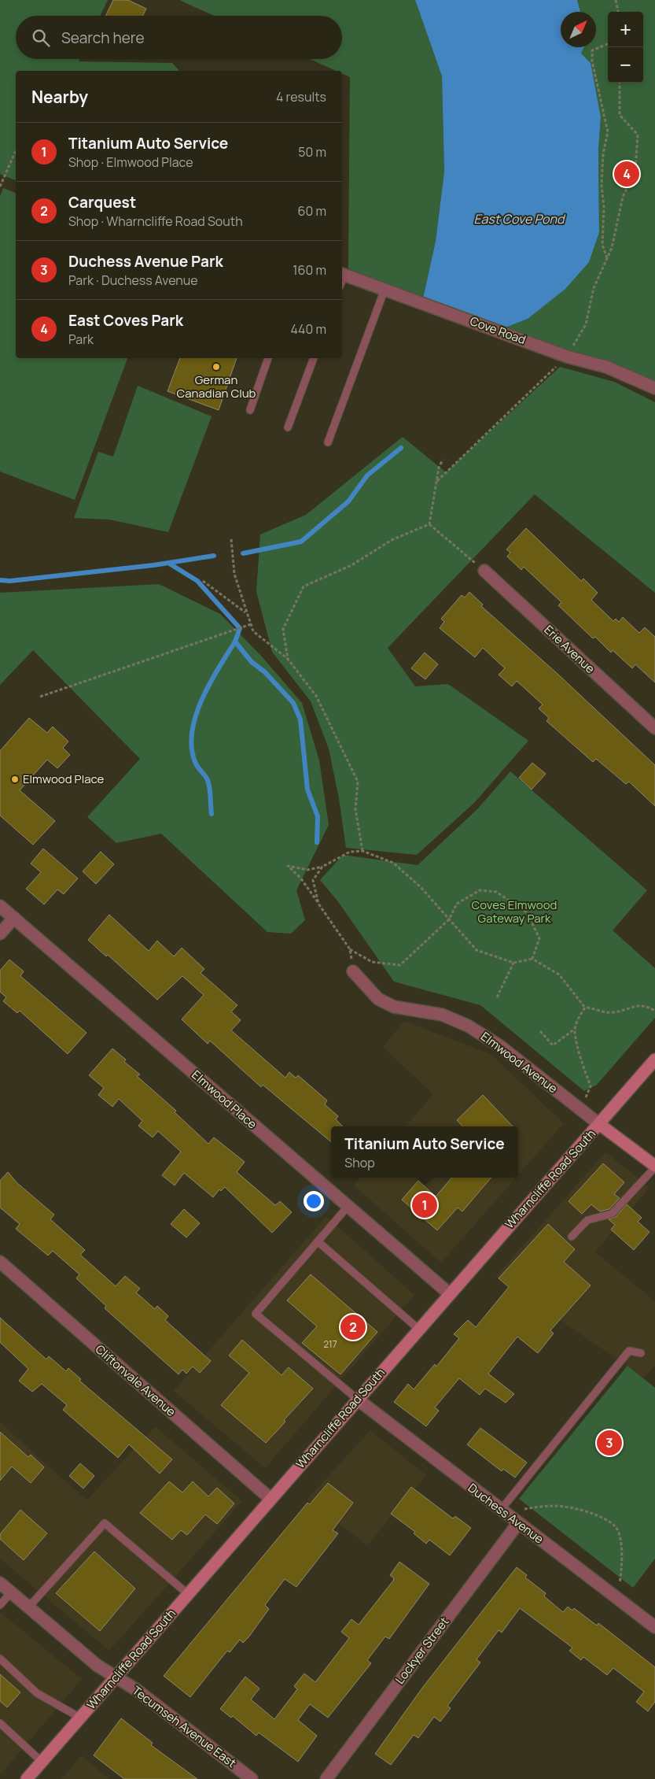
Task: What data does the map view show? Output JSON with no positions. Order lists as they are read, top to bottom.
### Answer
{
  "streets": {
    "main road": ["Elmwood Avenue", "Wharncliffe Road South"],
    "street": [
      "Cove Road",
      "Erie Avenue",
      "Elmwood Place",
      "Cliftonvale Avenue",
      "Duchess Avenue",
      "Lockyer Street",
      "Tecumseh Avenue East"
    ]
  },
  "crossings": [
    ["Elmwood Avenue", "Wharncliffe Road South"],
    ["Elmwood Place", "Wharncliffe Road South"],
    ["Wharncliffe Road South", "Cliftonvale Avenue"],
    ["Wharncliffe Road South", "Duchess Avenue"],
    ["Wharncliffe Road South", "Tecumseh Avenue East"],
    ["Duchess Avenue", "Lockyer Street"]
  ],
  "water": ["East Cove Pond"],
  "parks": ["Coves Elmwood Gateway Park"],
  "places": ["German Canadian Club", "Elmwood Place"],
  "house_numbers": ["217"],
  "north": "top right",
  "page": {
    "map_buttons": ["+", "−"],
    "search": "Search here",
    "heading": ["Nearby", "4 results"],
    "list": [
      {
        "mark": "1",
        "name": "Titanium Auto Service",
        "note": "Shop · Elmwood Place",
        "value": "50 m"
      },
      {
        "mark": "2",
        "name": "Carquest",
        "note": "Shop · Wharncliffe Road South",
        "value": "60 m"
      },
      {
        "mark": "3",
        "name": "Duchess Avenue Park",
        "note": "Park · Duchess Avenue",
        "value": "160 m"
      },
      {
        "mark": "4",
        "name": "East Coves Park",
        "note": "Park",
        "value": "440 m"
      }
    ],
    "pins": [
      "4",
      "1",
      "2",
      "3"
    ],
    "popup": ["Titanium Auto Service", "Shop"]
  }
}
